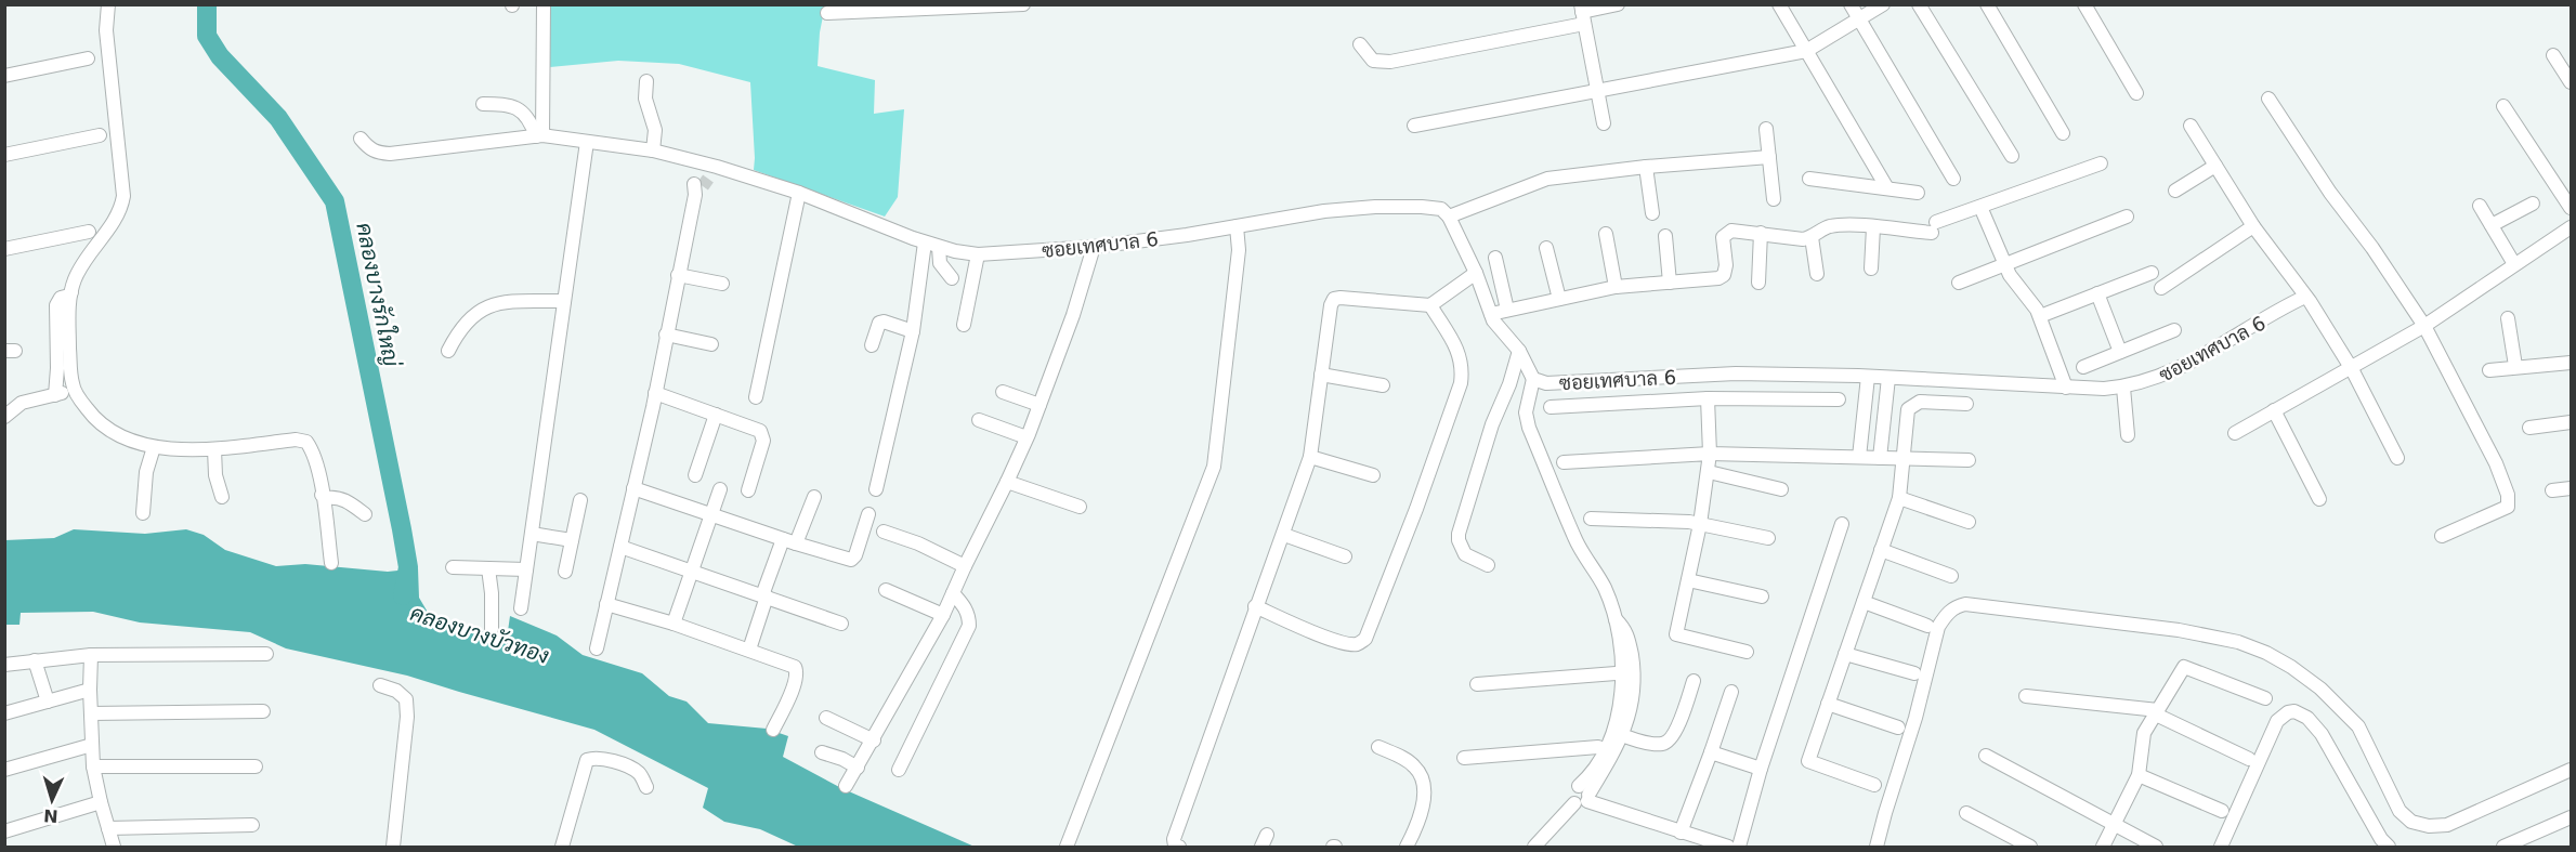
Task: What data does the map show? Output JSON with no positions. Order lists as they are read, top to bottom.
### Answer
{
  "streets": {
    "street": ["ซอยเทศบาล 6"]
  },
  "water": ["คลองบางรักใหญ่", "คลองบางบัวทอง"],
  "north": "bottom"
}
